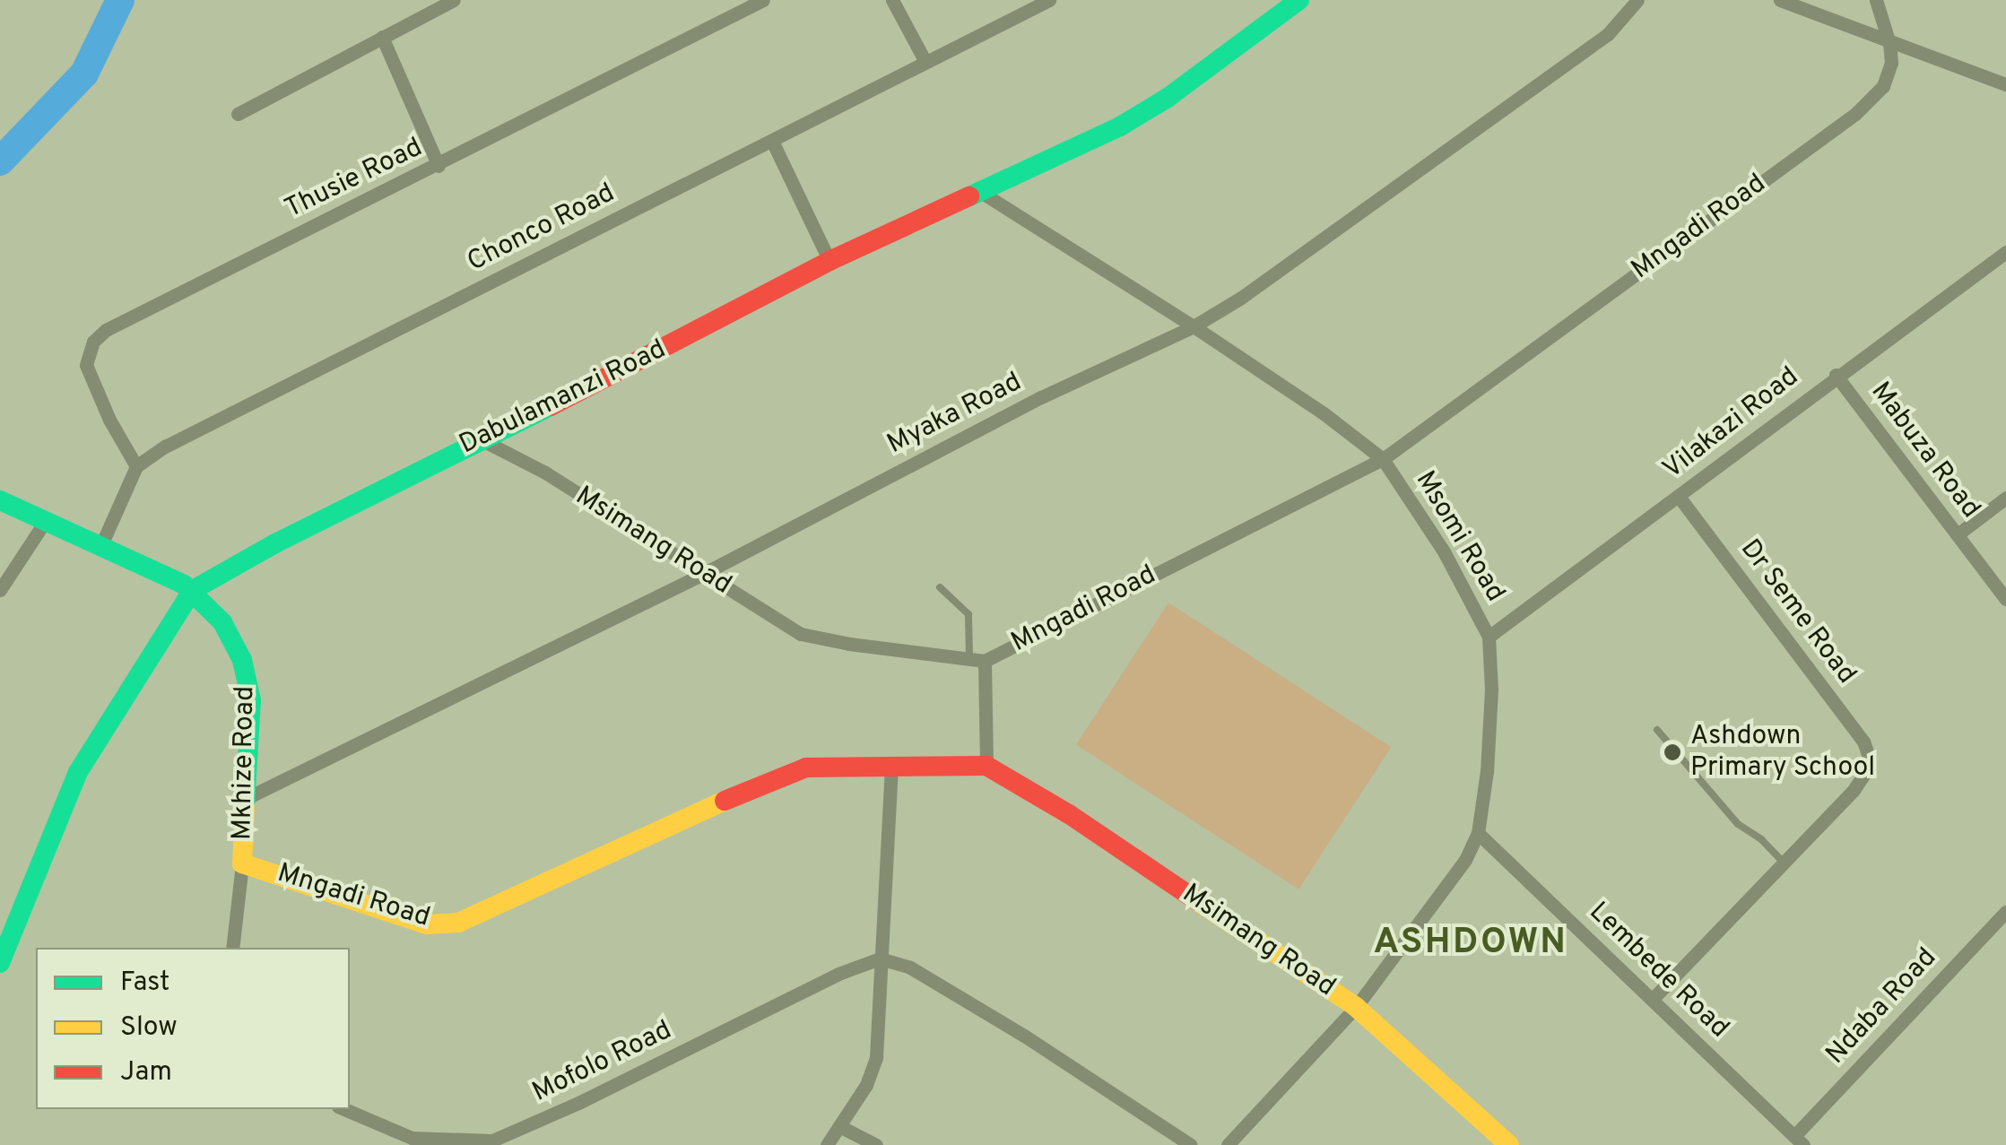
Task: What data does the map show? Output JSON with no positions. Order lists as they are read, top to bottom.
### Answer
{
  "streets": {
    "street": [
      "Thusie Road",
      "Mngadi Road",
      "Chonco Road",
      "Dabulamanzi Road",
      "Myaka Road",
      "Vilakazi Road",
      "Mabuza Road",
      "Msomi Road",
      "Msimang Road",
      "Dr Seme Road",
      "Mkhize Road",
      "Lembede Road",
      "Ndaba Road",
      "Mofolo Road"
    ]
  },
  "crossings": [
    ["Thusie Road", "Chonco Road"],
    ["Mngadi Road", "Msomi Road"],
    ["Mngadi Road", "Msimang Road"],
    ["Mngadi Road", "Mkhize Road"],
    ["Dabulamanzi Road", "Msomi Road"],
    ["Dabulamanzi Road", "Msimang Road"],
    ["Dabulamanzi Road", "Mkhize Road"],
    ["Myaka Road", "Msomi Road"],
    ["Myaka Road", "Msimang Road"],
    ["Myaka Road", "Mkhize Road"],
    ["Vilakazi Road", "Mabuza Road"],
    ["Vilakazi Road", "Msomi Road"],
    ["Vilakazi Road", "Dr Seme Road"],
    ["Msomi Road", "Msimang Road"],
    ["Msomi Road", "Lembede Road"],
    ["Dr Seme Road", "Lembede Road"],
    ["Lembede Road", "Ndaba Road"]
  ],
  "districts": ["ASHDOWN"],
  "places": ["Ashdown Primary School"],
  "legend": ["Fast", "Slow", "Jam"]
}
